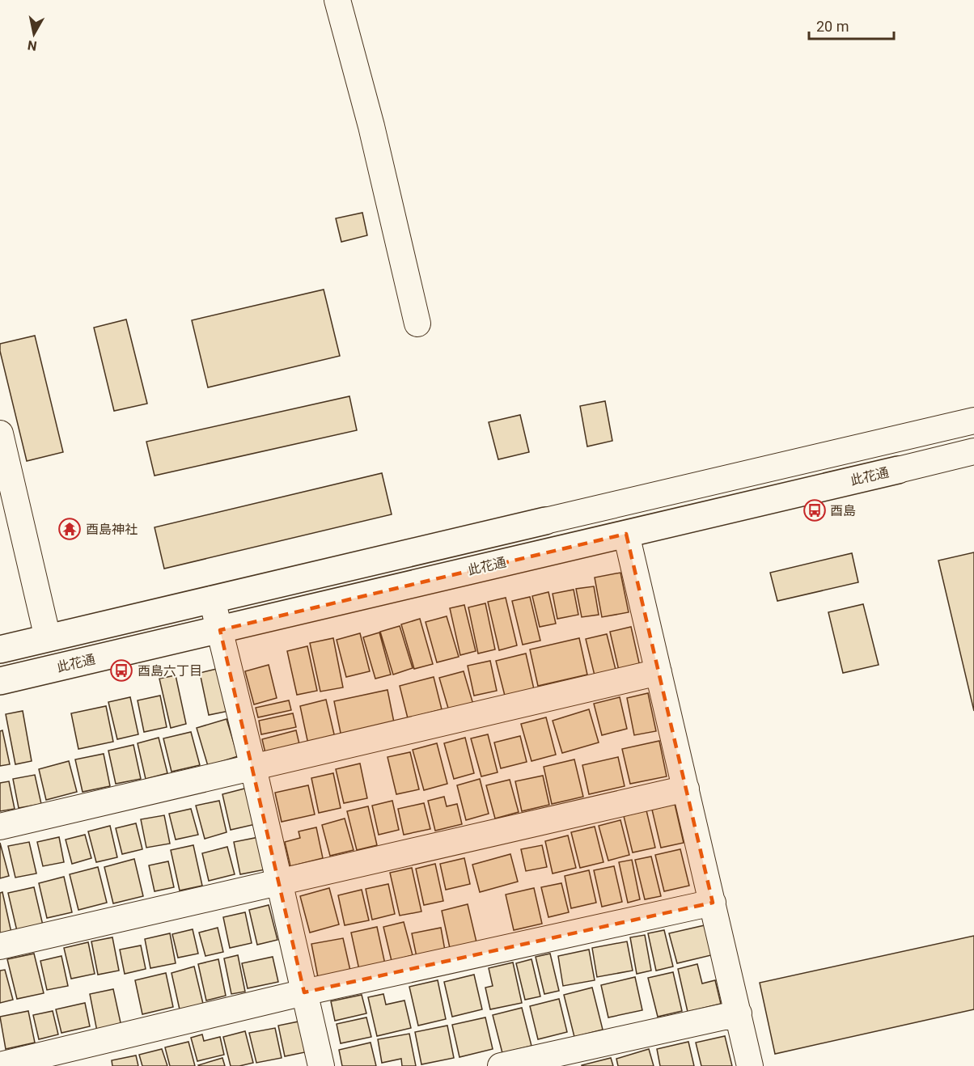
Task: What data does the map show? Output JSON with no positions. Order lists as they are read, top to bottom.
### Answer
{
  "streets": {
    "street": ["此花通"]
  },
  "places": {
    "bus stop": ["酉島", "酉島六丁目"],
    "temple": ["酉島神社"]
  },
  "scale_bar": "20 m",
  "north": "bottom"
}
